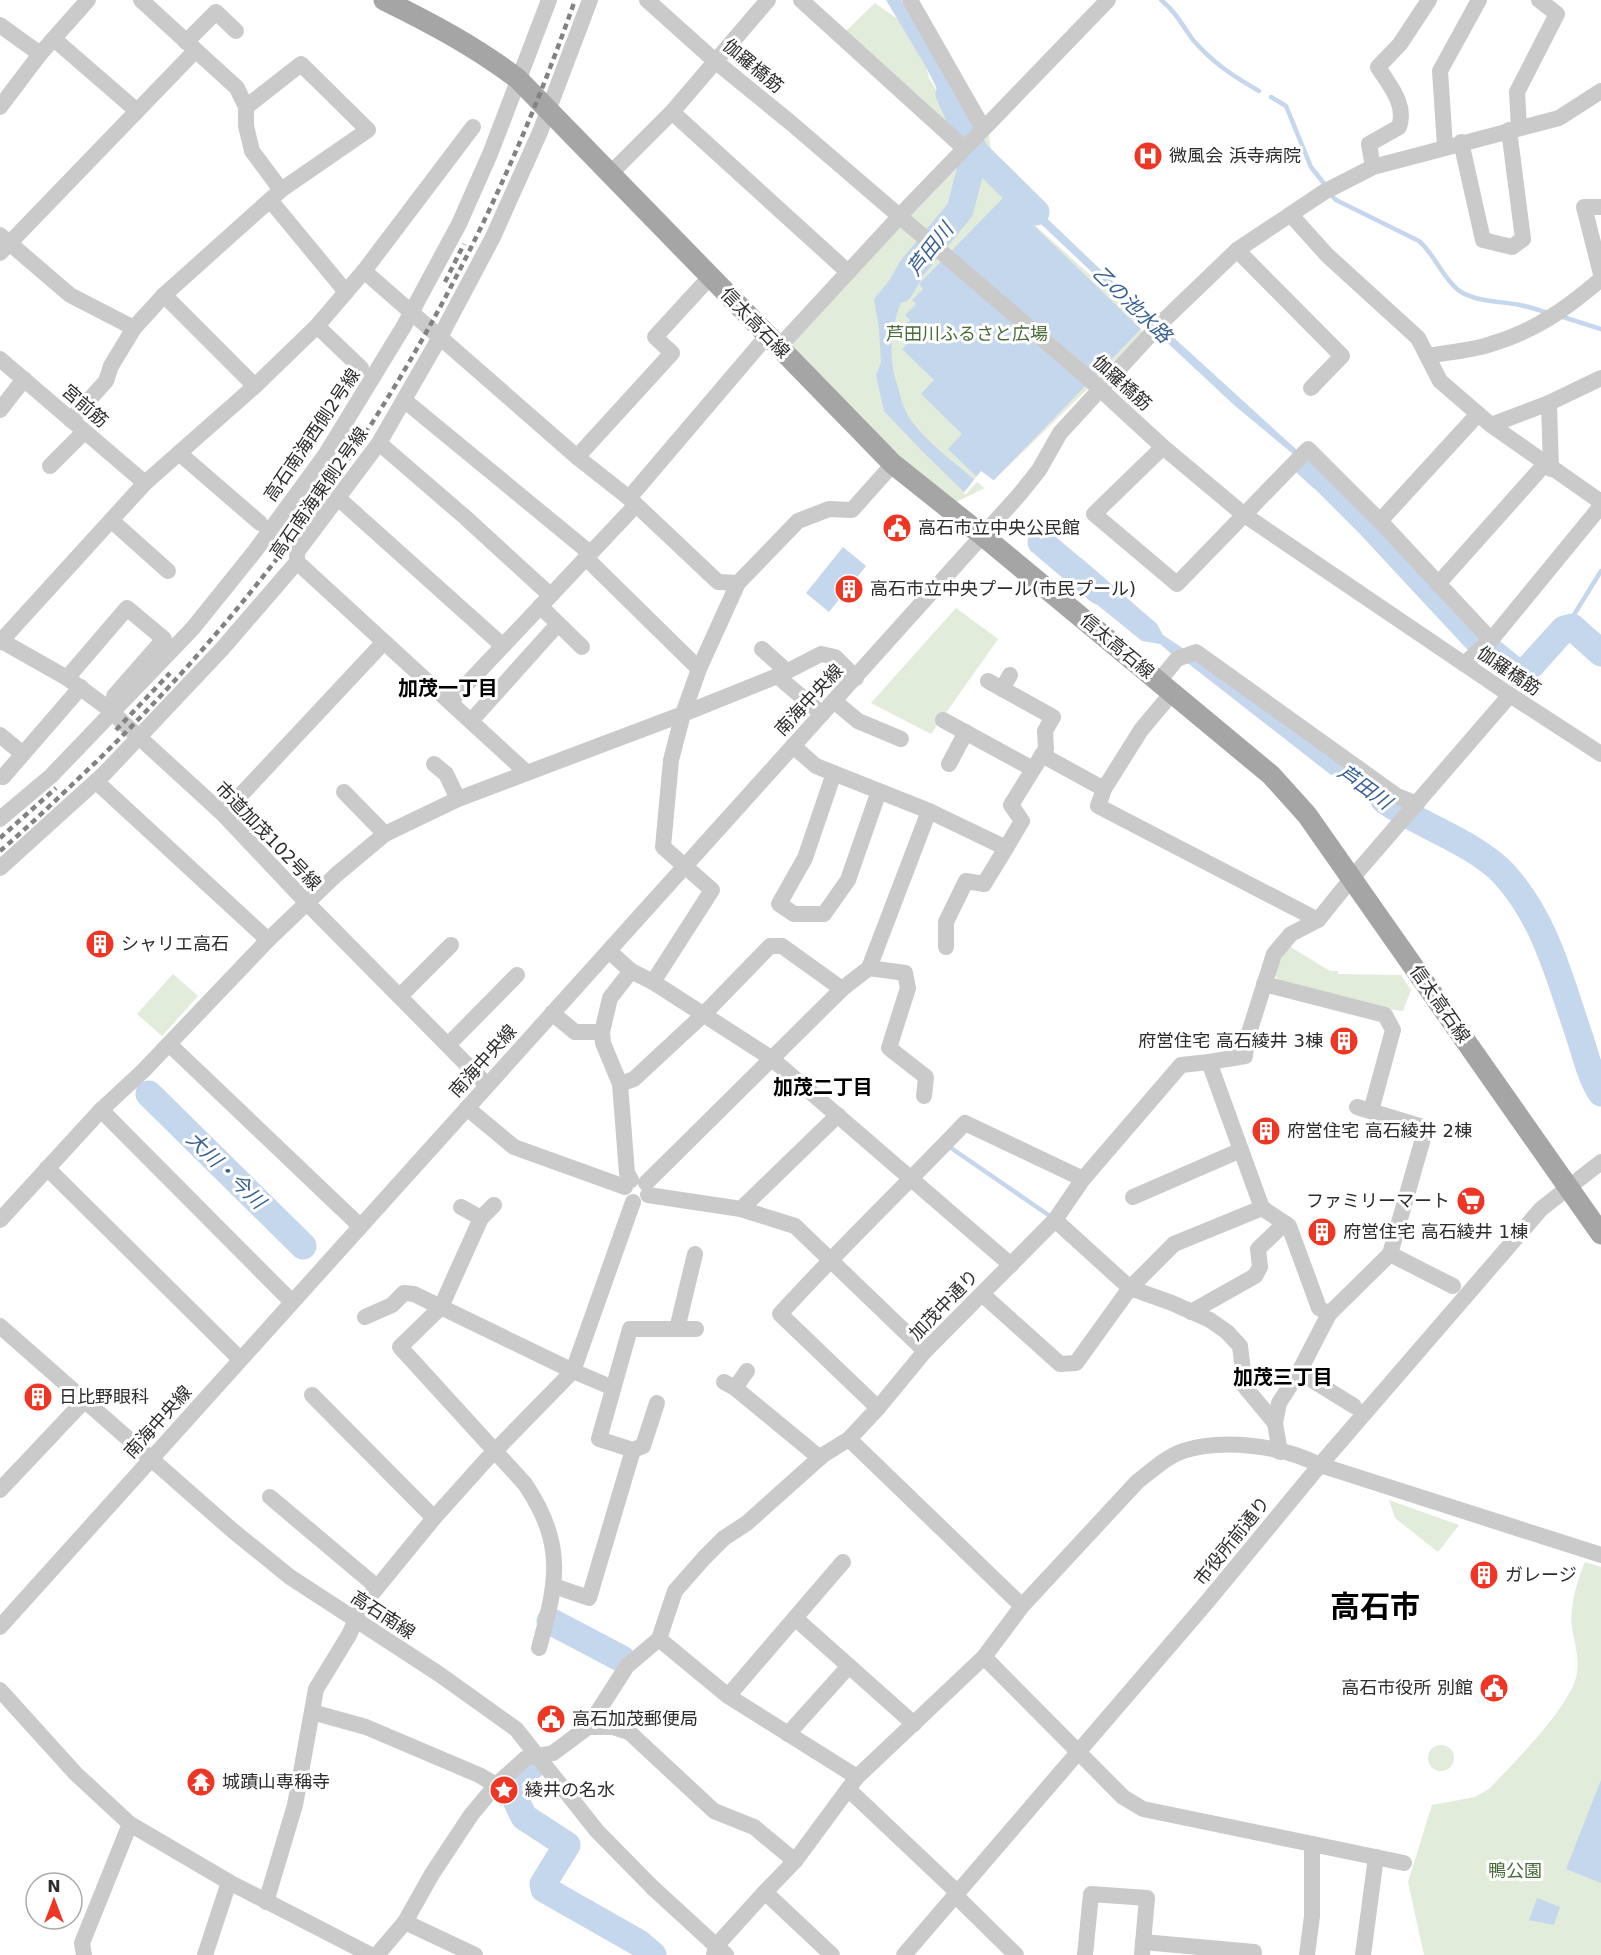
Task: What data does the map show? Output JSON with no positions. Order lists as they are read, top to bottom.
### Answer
{
  "streets": {
    "main road": ["信太高石線"],
    "street": [
      "伽羅橋筋",
      "宮前筋",
      "高石南海西側2号線",
      "高石南海東側2号線",
      "南海中央線",
      "市道加茂102号線",
      "加茂中通り",
      "市役所前通り",
      "高石南線"
    ]
  },
  "crossings": [
    ["伽羅橋筋", "南海中央線"],
    ["伽羅橋筋", "加茂中通り"],
    ["信太高石線", "高石南海西側2号線"],
    ["信太高石線", "高石南海東側2号線"],
    ["信太高石線", "南海中央線"],
    ["信太高石線", "加茂中通り"],
    ["信太高石線", "市役所前通り"],
    ["高石南海西側2号線", "市道加茂102号線"],
    ["高石南海東側2号線", "市道加茂102号線"],
    ["南海中央線", "市道加茂102号線"],
    ["南海中央線", "高石南線"]
  ],
  "districts": [
    "加茂一丁目",
    "加茂二丁目",
    "加茂三丁目",
    "高石市"
  ],
  "water": ["芦田川", "乙の池水路", "大川・今川"],
  "parks": ["芦田川ふるさと広場", "鴨公園"],
  "places": {
    "hospital": ["微風会 浜寺病院"],
    "public building": ["高石市立中央公民館", "高石市役所 別館", "高石加茂郵便局"],
    "building": [
      "高石市立中央プール(市民プール)",
      "シャリエ高石",
      "府営住宅 高石綾井 3棟",
      "府営住宅 高石綾井 2棟",
      "府営住宅 高石綾井 1棟",
      "日比野眼科",
      "ガレージ"
    ],
    "supermarket": ["ファミリーマート"],
    "temple": ["城蹟山専稱寺"],
    "place": ["綾井の名水"]
  },
  "north": "top"
}
